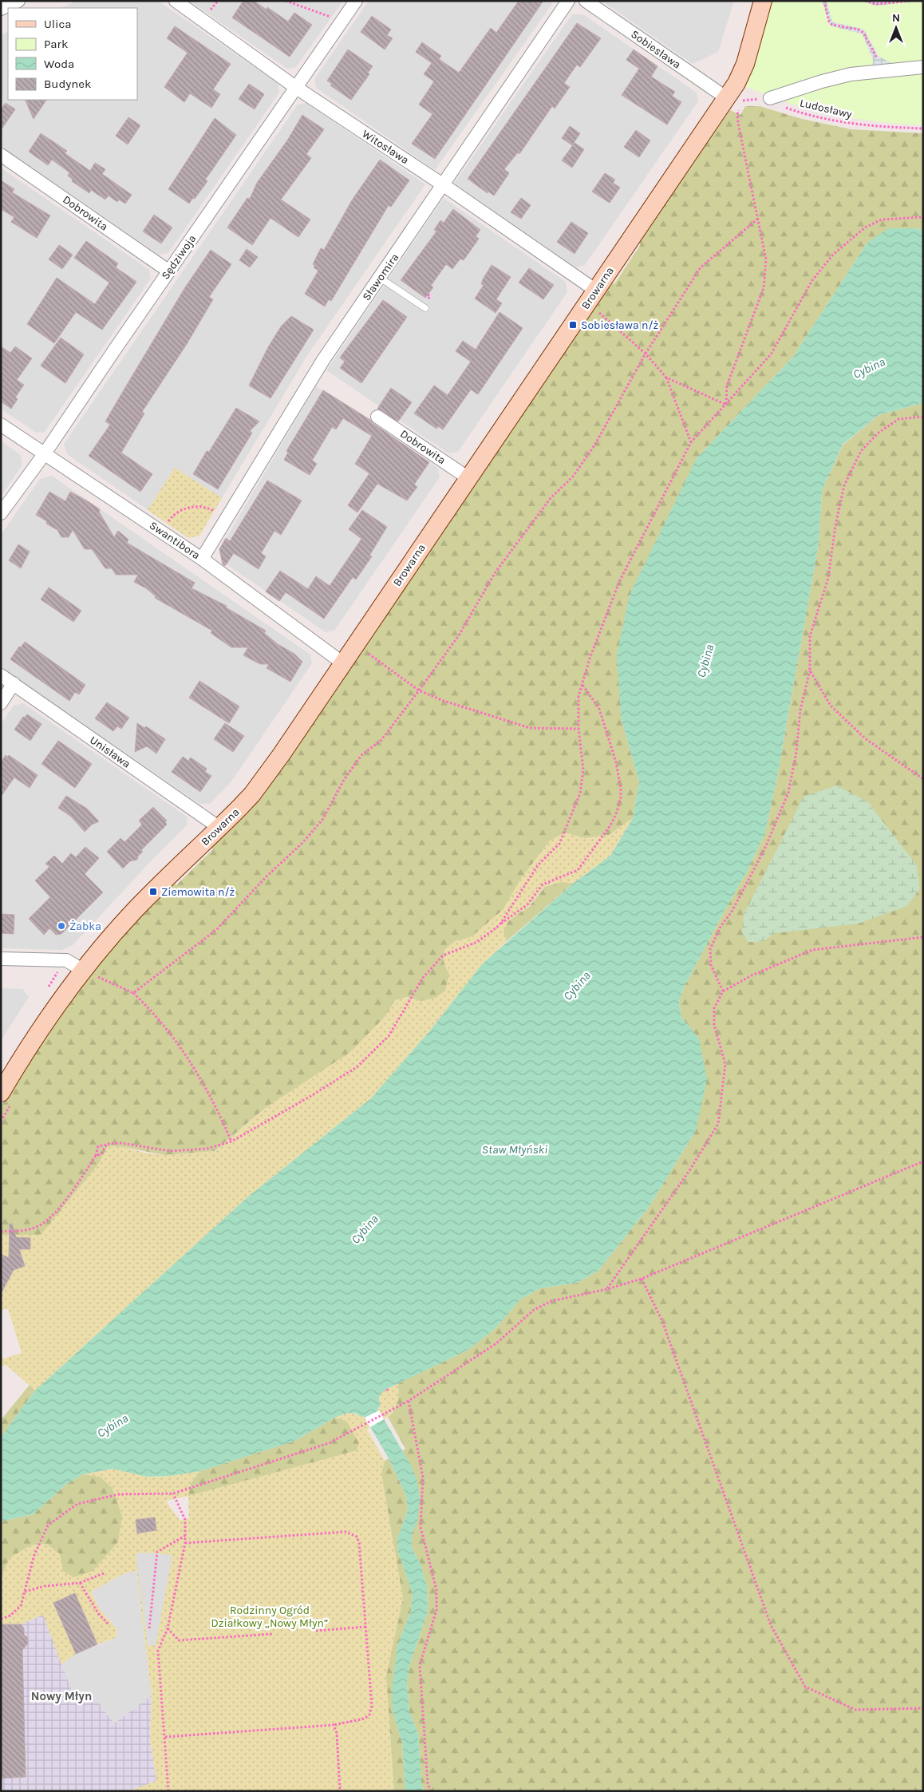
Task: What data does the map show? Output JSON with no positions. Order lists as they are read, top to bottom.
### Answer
{
  "streets": {
    "street": [
      "Sobiesława",
      "Witosława",
      "Dobrowita",
      "Sędziwoja",
      "Sławomira",
      "Browarna",
      "Swantibora",
      "Unisława"
    ],
    "path": ["Ludosławy"]
  },
  "crossings": [
    ["Sobiesława", "Browarna"],
    ["Witosława", "Sędziwoja"],
    ["Witosława", "Sławomira"],
    ["Witosława", "Browarna"],
    ["Dobrowita", "Sędziwoja"],
    ["Dobrowita", "Browarna"],
    ["Sędziwoja", "Swantibora"],
    ["Sławomira", "Swantibora"],
    ["Browarna", "Swantibora"],
    ["Browarna", "Unisława"]
  ],
  "districts": ["Nowy Młyn"],
  "water": ["Cybina", "Staw Młyński"],
  "parks": ["Rodzinny Ogród Działkowy „Nowy Młyn”"],
  "places": {
    "transit": ["Sobiesława n/ż", "Ziemowita n/ż"],
    "other": ["Żabka"]
  },
  "legend": [
    "Ulica",
    "Park",
    "Woda",
    "Budynek"
  ],
  "north": "top"
}
